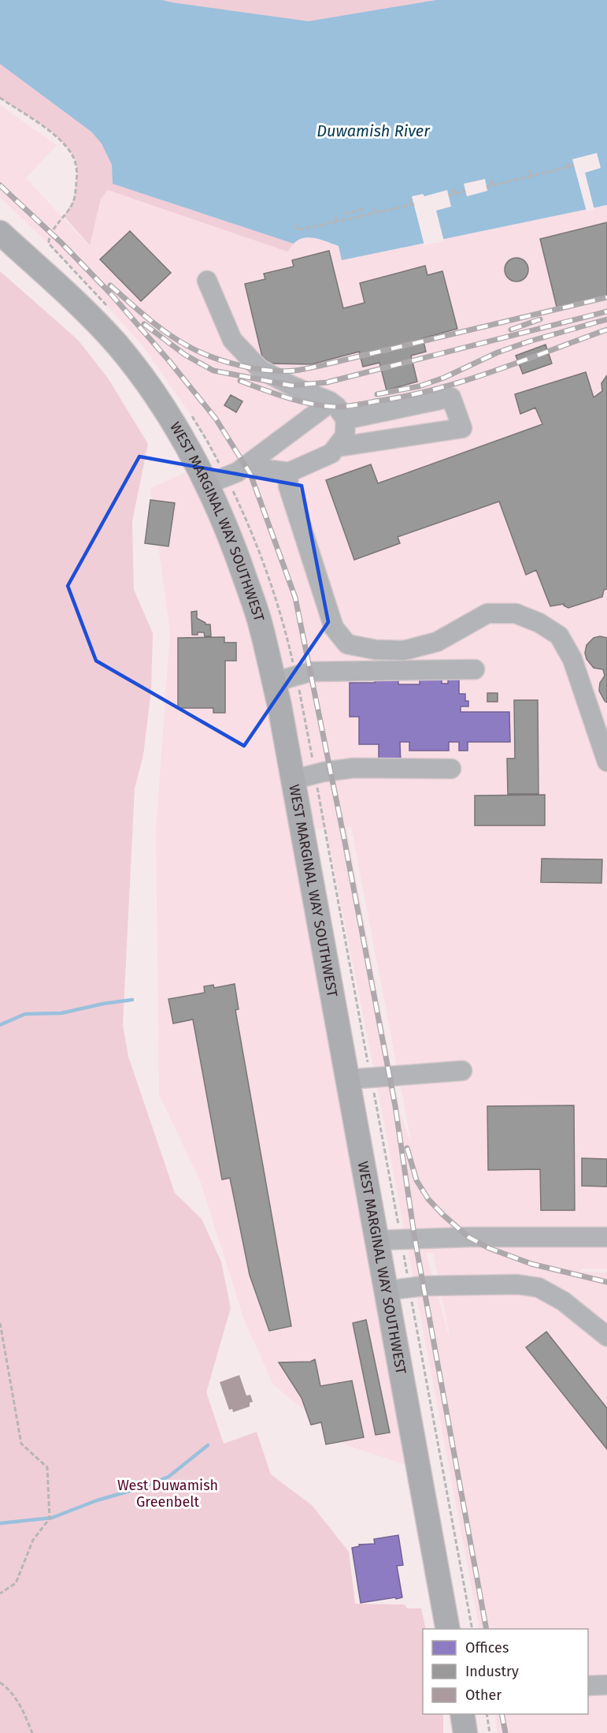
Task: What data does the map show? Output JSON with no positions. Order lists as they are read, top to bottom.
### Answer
{
  "streets": {
    "main road": ["WEST MARGINAL WAY SOUTHWEST"]
  },
  "water": ["Duwamish River"],
  "parks": ["West Duwamish Greenbelt"],
  "legend": ["Offices", "Industry", "Other"]
}
